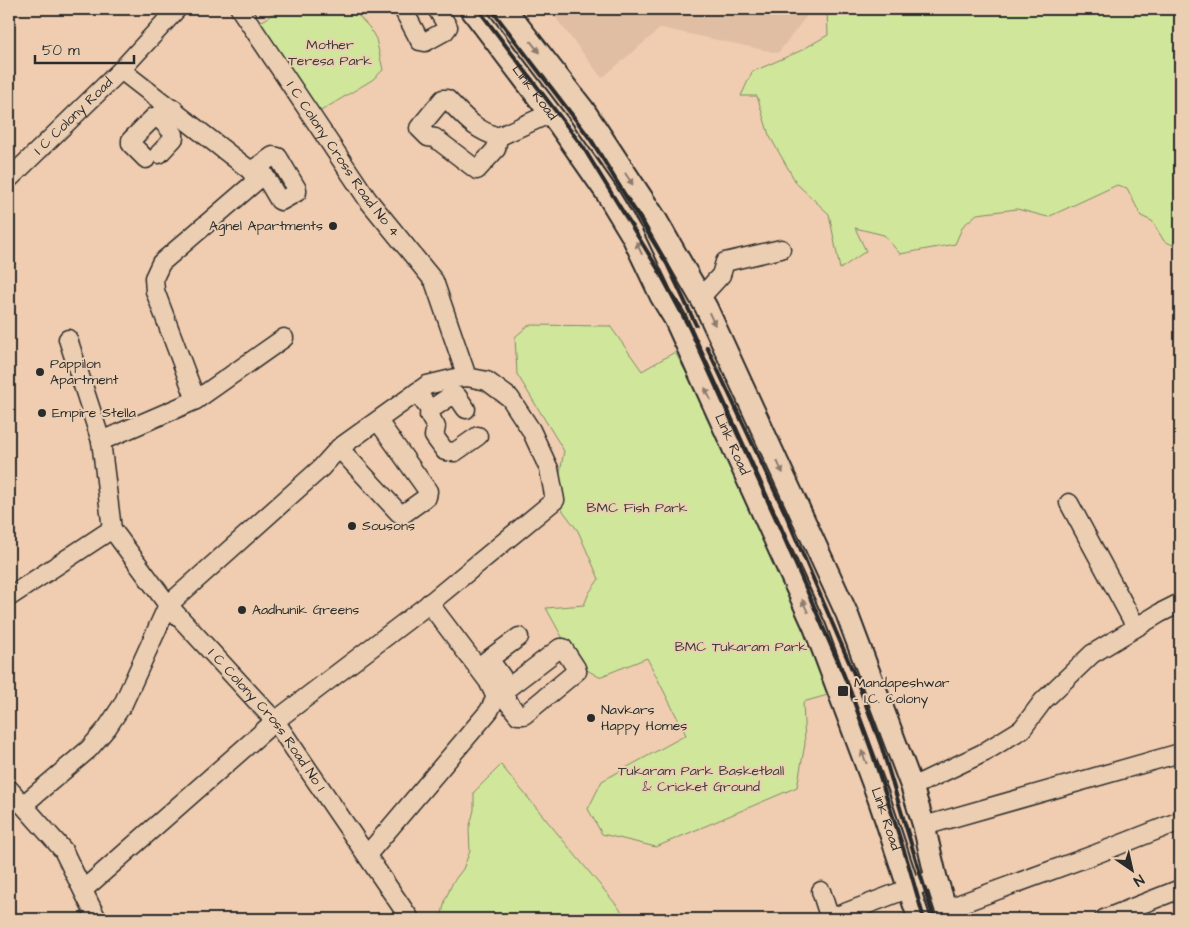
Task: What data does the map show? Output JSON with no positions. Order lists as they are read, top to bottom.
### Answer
{
  "streets": {
    "main road": ["Link Road"],
    "street": ["I C Colony Road", "I C Colony Cross Road No 4", "I C Colony Cross Road No 1"]
  },
  "parks": [
    "Mother Teresa Park",
    "BMC Fish Park",
    "BMC Tukaram Park",
    "Tukaram Park Basketball & Cricket Ground"
  ],
  "places": {
    "other": [
      "Agnel Apartments",
      "Pappilon Apartment",
      "Empire Stella",
      "Sousons",
      "Aadhunik Greens",
      "Navkars Happy Homes"
    ],
    "transit": ["Mandapeshwar - I.C. Colony"]
  },
  "scale_bar": "50 m",
  "north": "bottom right"
}
